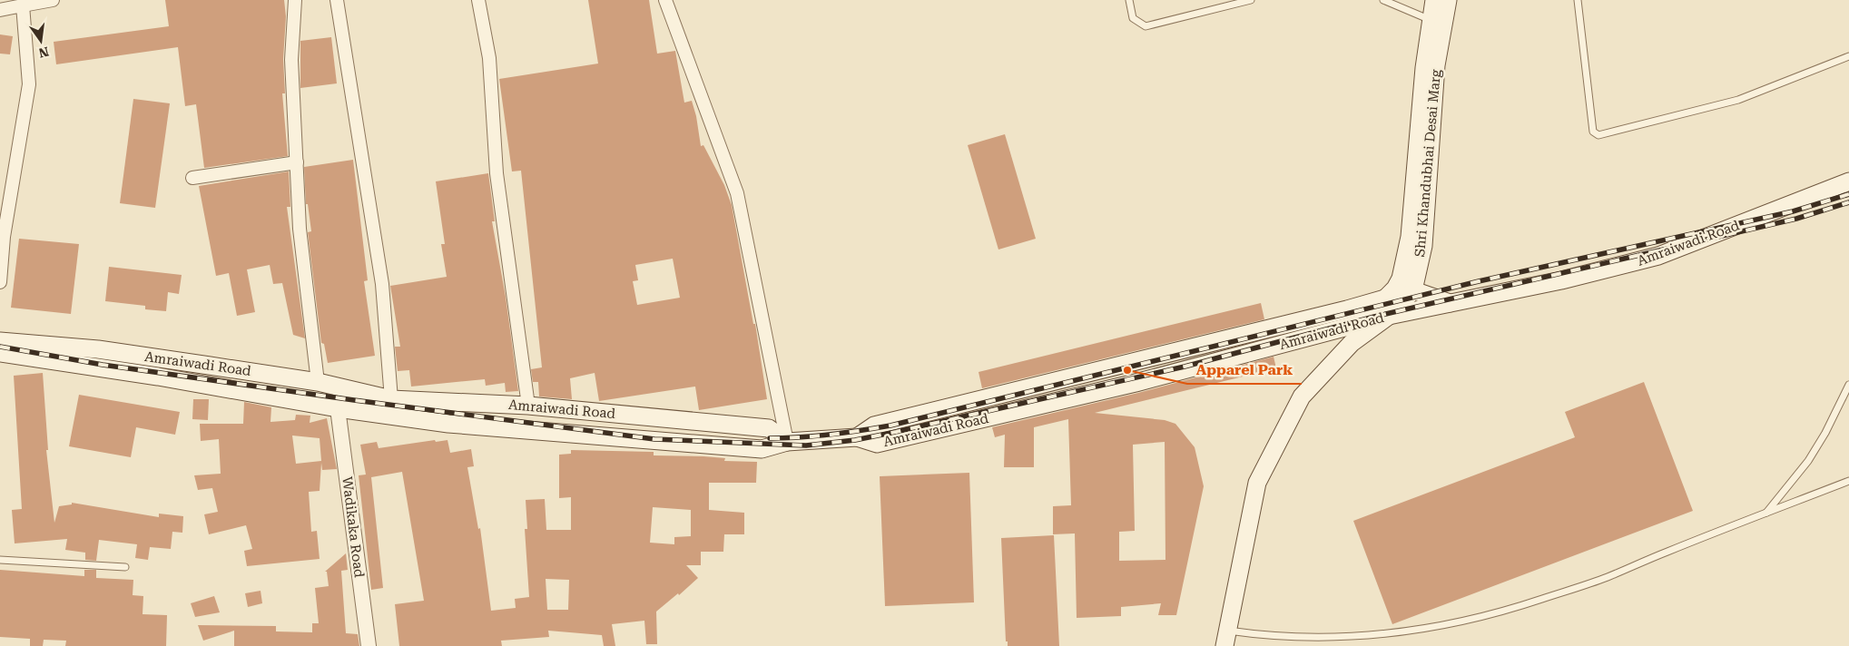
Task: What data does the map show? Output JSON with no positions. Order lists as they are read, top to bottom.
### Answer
{
  "streets": {
    "main road": ["Shri Khandubhai Desai Marg", "Amraiwadi Road"],
    "street": ["Wadikaka Road"]
  },
  "crossings": [
    ["Shri Khandubhai Desai Marg", "Amraiwadi Road"]
  ],
  "places": ["Apparel Park"],
  "north": "bottom"
}
